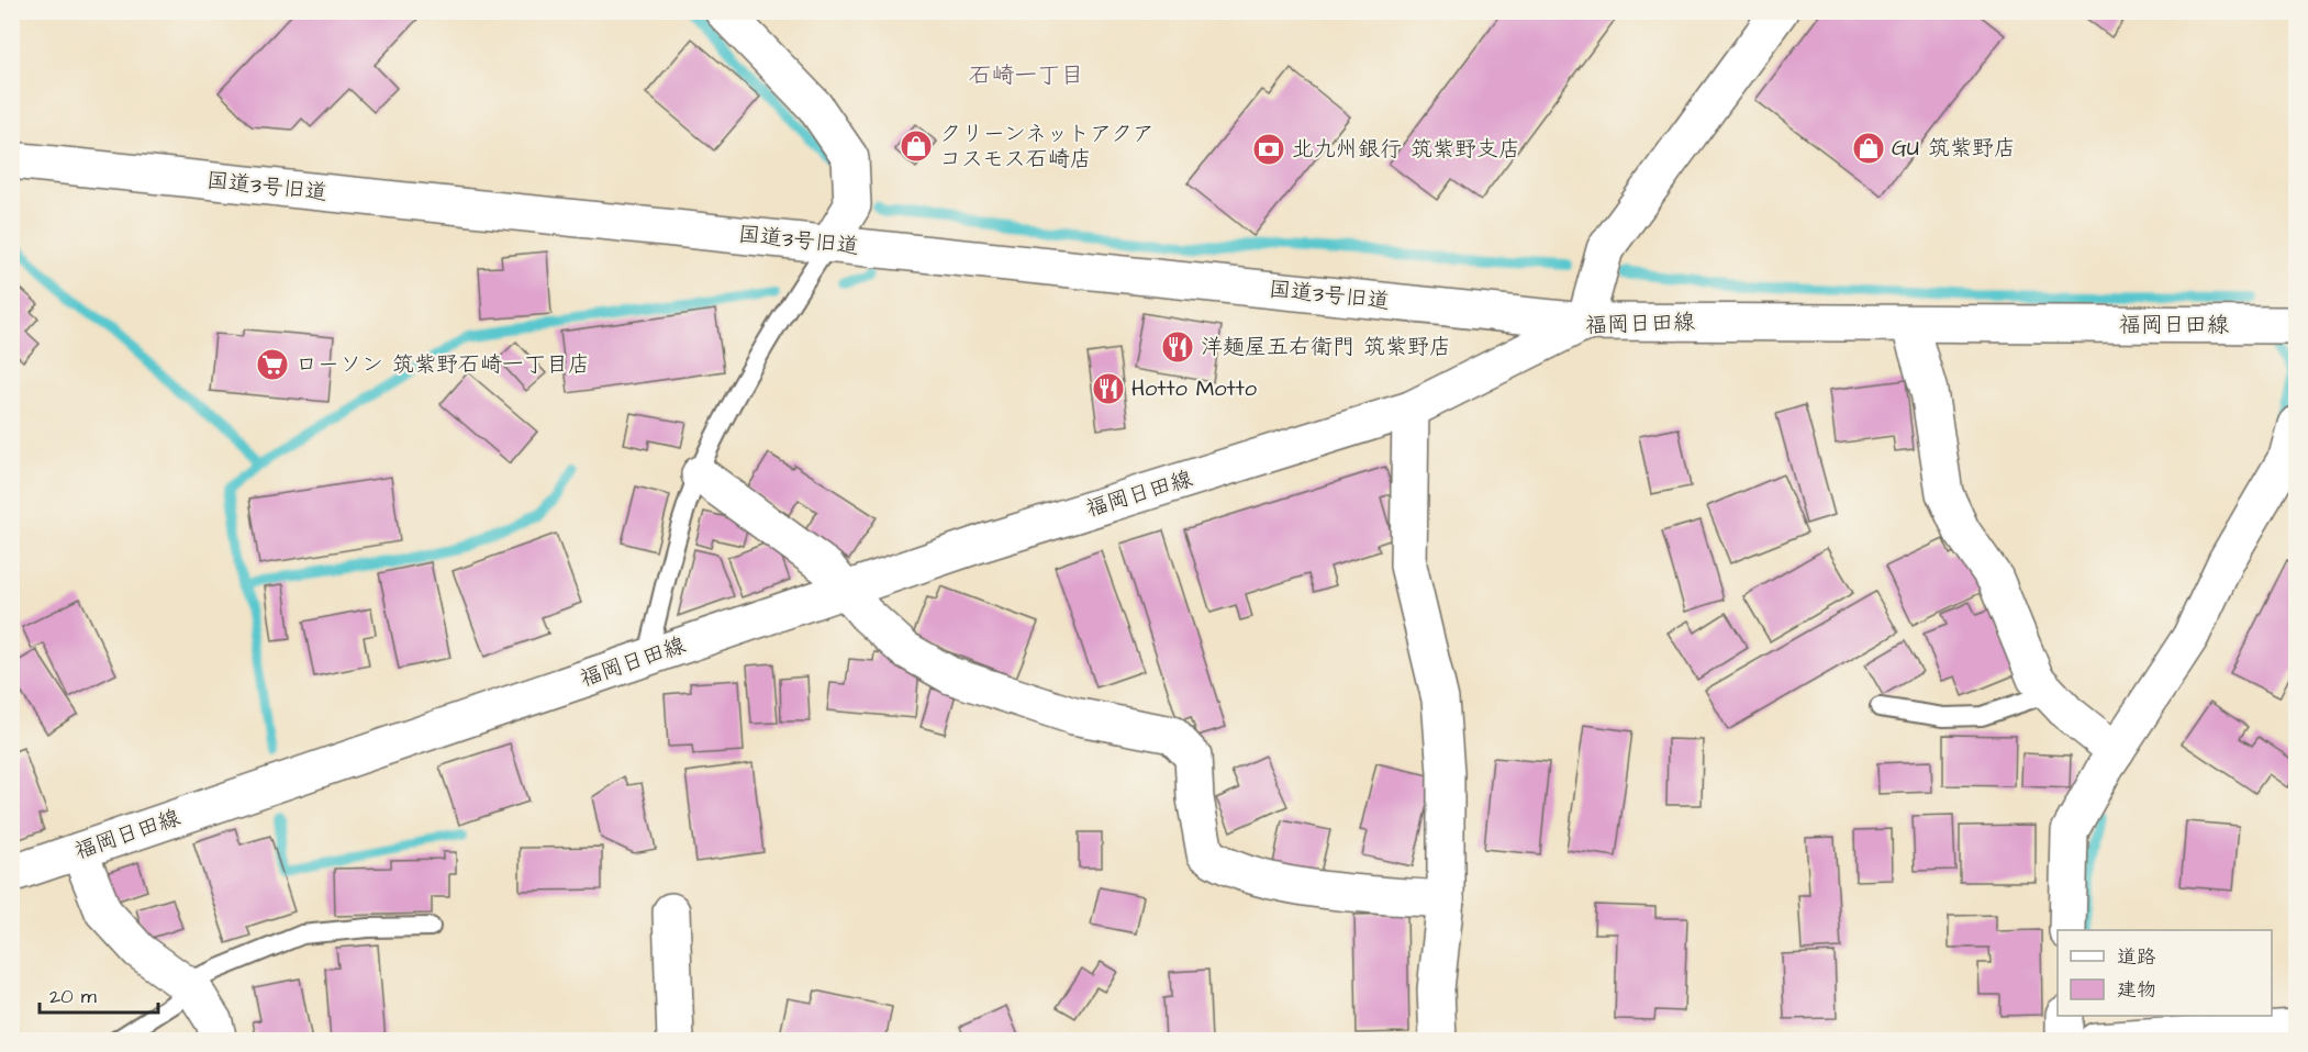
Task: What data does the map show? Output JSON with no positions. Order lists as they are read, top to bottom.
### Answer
{
  "streets": {
    "street": ["国道3号旧道", "福岡日田線"]
  },
  "crossings": [
    ["国道3号旧道", "福岡日田線"]
  ],
  "districts": ["石崎一丁目"],
  "places": {
    "shop": ["クリーンネットアクア コスモス石崎店", "GU 筑紫野店"],
    "bank": ["北九州銀行 筑紫野支店"],
    "restaurant": ["洋麺屋五右衛門 筑紫野店", "Hotto Motto"],
    "supermarket": ["ローソン 筑紫野石崎一丁目店"]
  },
  "legend": ["道路", "建物"],
  "scale_bar": "20 m"
}
